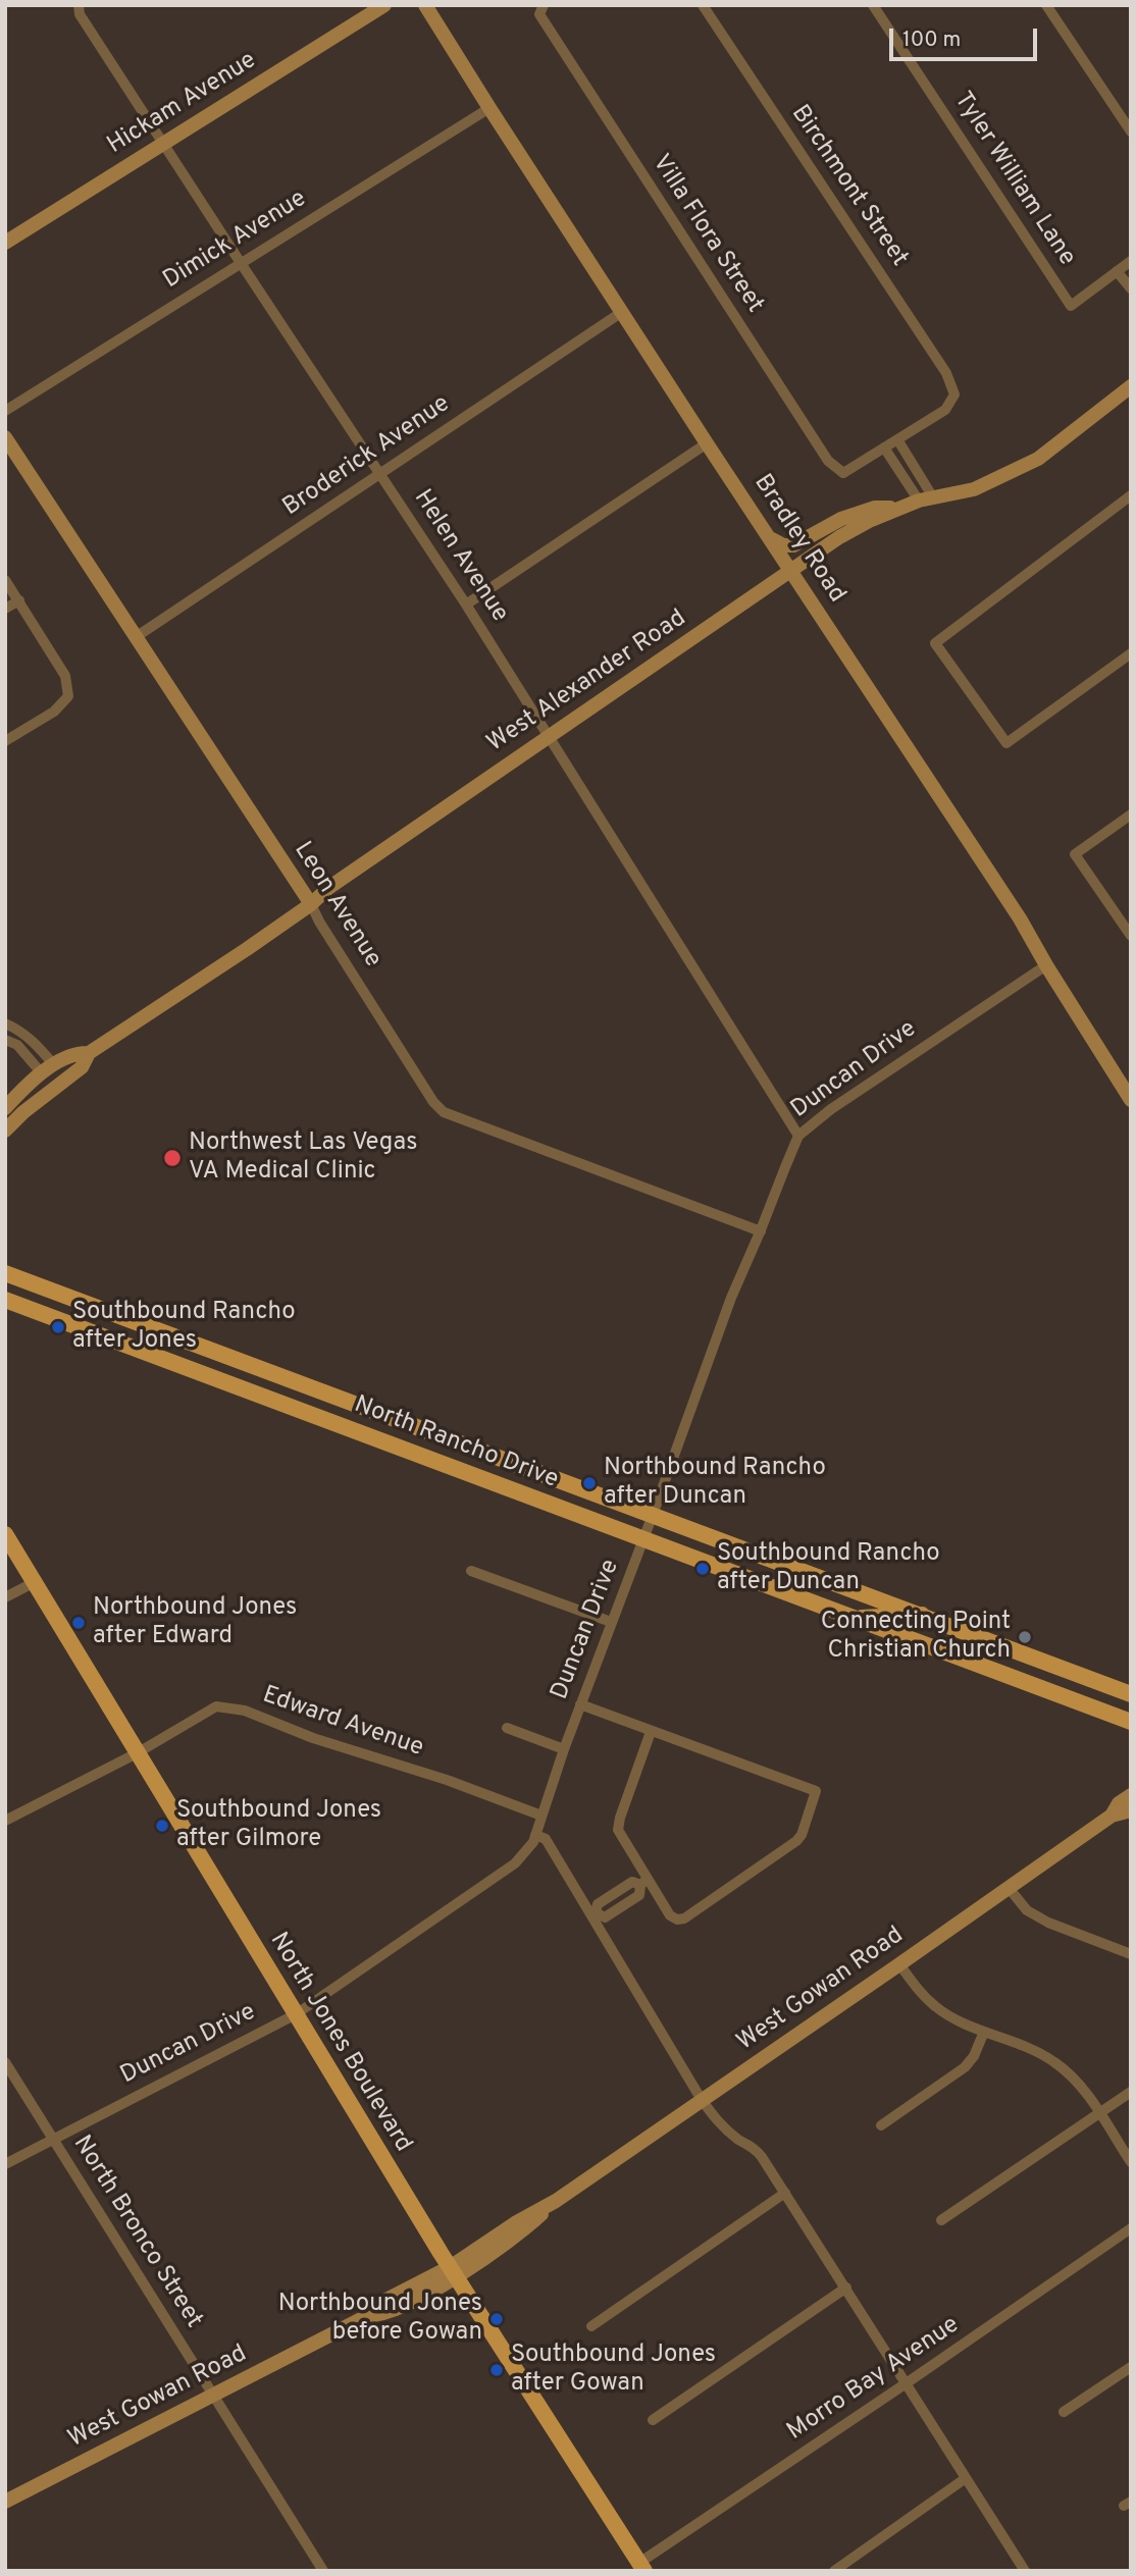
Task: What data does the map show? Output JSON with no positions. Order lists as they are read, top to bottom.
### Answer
{
  "streets": {
    "main road": ["North Rancho Drive", "North Jones Boulevard"],
    "street": [
      "Hickam Avenue",
      "Tyler William Lane",
      "Birchmont Street",
      "Villa Flora Street",
      "Dimick Avenue",
      "Broderick Avenue",
      "Bradley Road",
      "Helen Avenue",
      "West Alexander Road",
      "Leon Avenue",
      "Duncan Drive",
      "Edward Avenue",
      "West Gowan Road",
      "North Bronco Street",
      "Morro Bay Avenue"
    ]
  },
  "crossings": [
    ["Hickam Avenue", "Helen Avenue"],
    ["Dimick Avenue", "Bradley Road"],
    ["Dimick Avenue", "Helen Avenue"],
    ["Broderick Avenue", "Bradley Road"],
    ["Broderick Avenue", "Helen Avenue"],
    ["Broderick Avenue", "Leon Avenue"],
    ["Bradley Road", "West Alexander Road"],
    ["Bradley Road", "Duncan Drive"],
    ["Helen Avenue", "West Alexander Road"],
    ["Helen Avenue", "Duncan Drive"],
    ["West Alexander Road", "Leon Avenue"],
    ["Leon Avenue", "Duncan Drive"],
    ["Duncan Drive", "North Rancho Drive"],
    ["Duncan Drive", "Edward Avenue"],
    ["Duncan Drive", "North Jones Boulevard"],
    ["Duncan Drive", "North Bronco Street"],
    ["Edward Avenue", "North Jones Boulevard"],
    ["West Gowan Road", "North Jones Boulevard"],
    ["West Gowan Road", "North Bronco Street"],
    ["North Jones Boulevard", "Morro Bay Avenue"]
  ],
  "places": [
    "Northwest Las Vegas VA Medical Clinic",
    "Southbound Rancho after Jones",
    "Northbound Rancho after Duncan",
    "Southbound Rancho after Duncan",
    "Northbound Jones after Edward",
    "Connecting Point Christian Church",
    "Southbound Jones after Gilmore",
    "Northbound Jones before Gowan",
    "Southbound Jones after Gowan"
  ],
  "scale_bar": "100 m"
}
